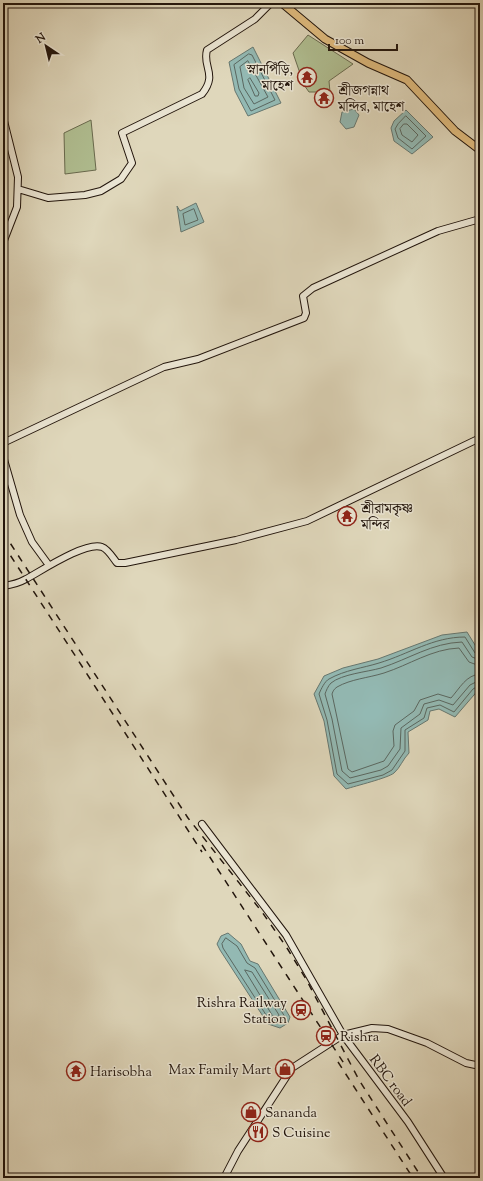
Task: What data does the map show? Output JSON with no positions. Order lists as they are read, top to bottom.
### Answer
{
  "streets": {
    "street": ["RBC road"]
  },
  "places": {
    "temple": [
      "স্নানপিঁড়ি, মাহেশ",
      "শ্রীজগন্নাথ মন্দির, মাহেশ",
      "শ্রীরামকৃষ্ণ মন্দির",
      "Harisobha"
    ],
    "station": ["Rishra Railway Station", "Rishra"],
    "shop": ["Max Family Mart", "Sananda"],
    "restaurant": ["S Cuisine"]
  },
  "scale_bar": "100 m",
  "north": "top left"
}
